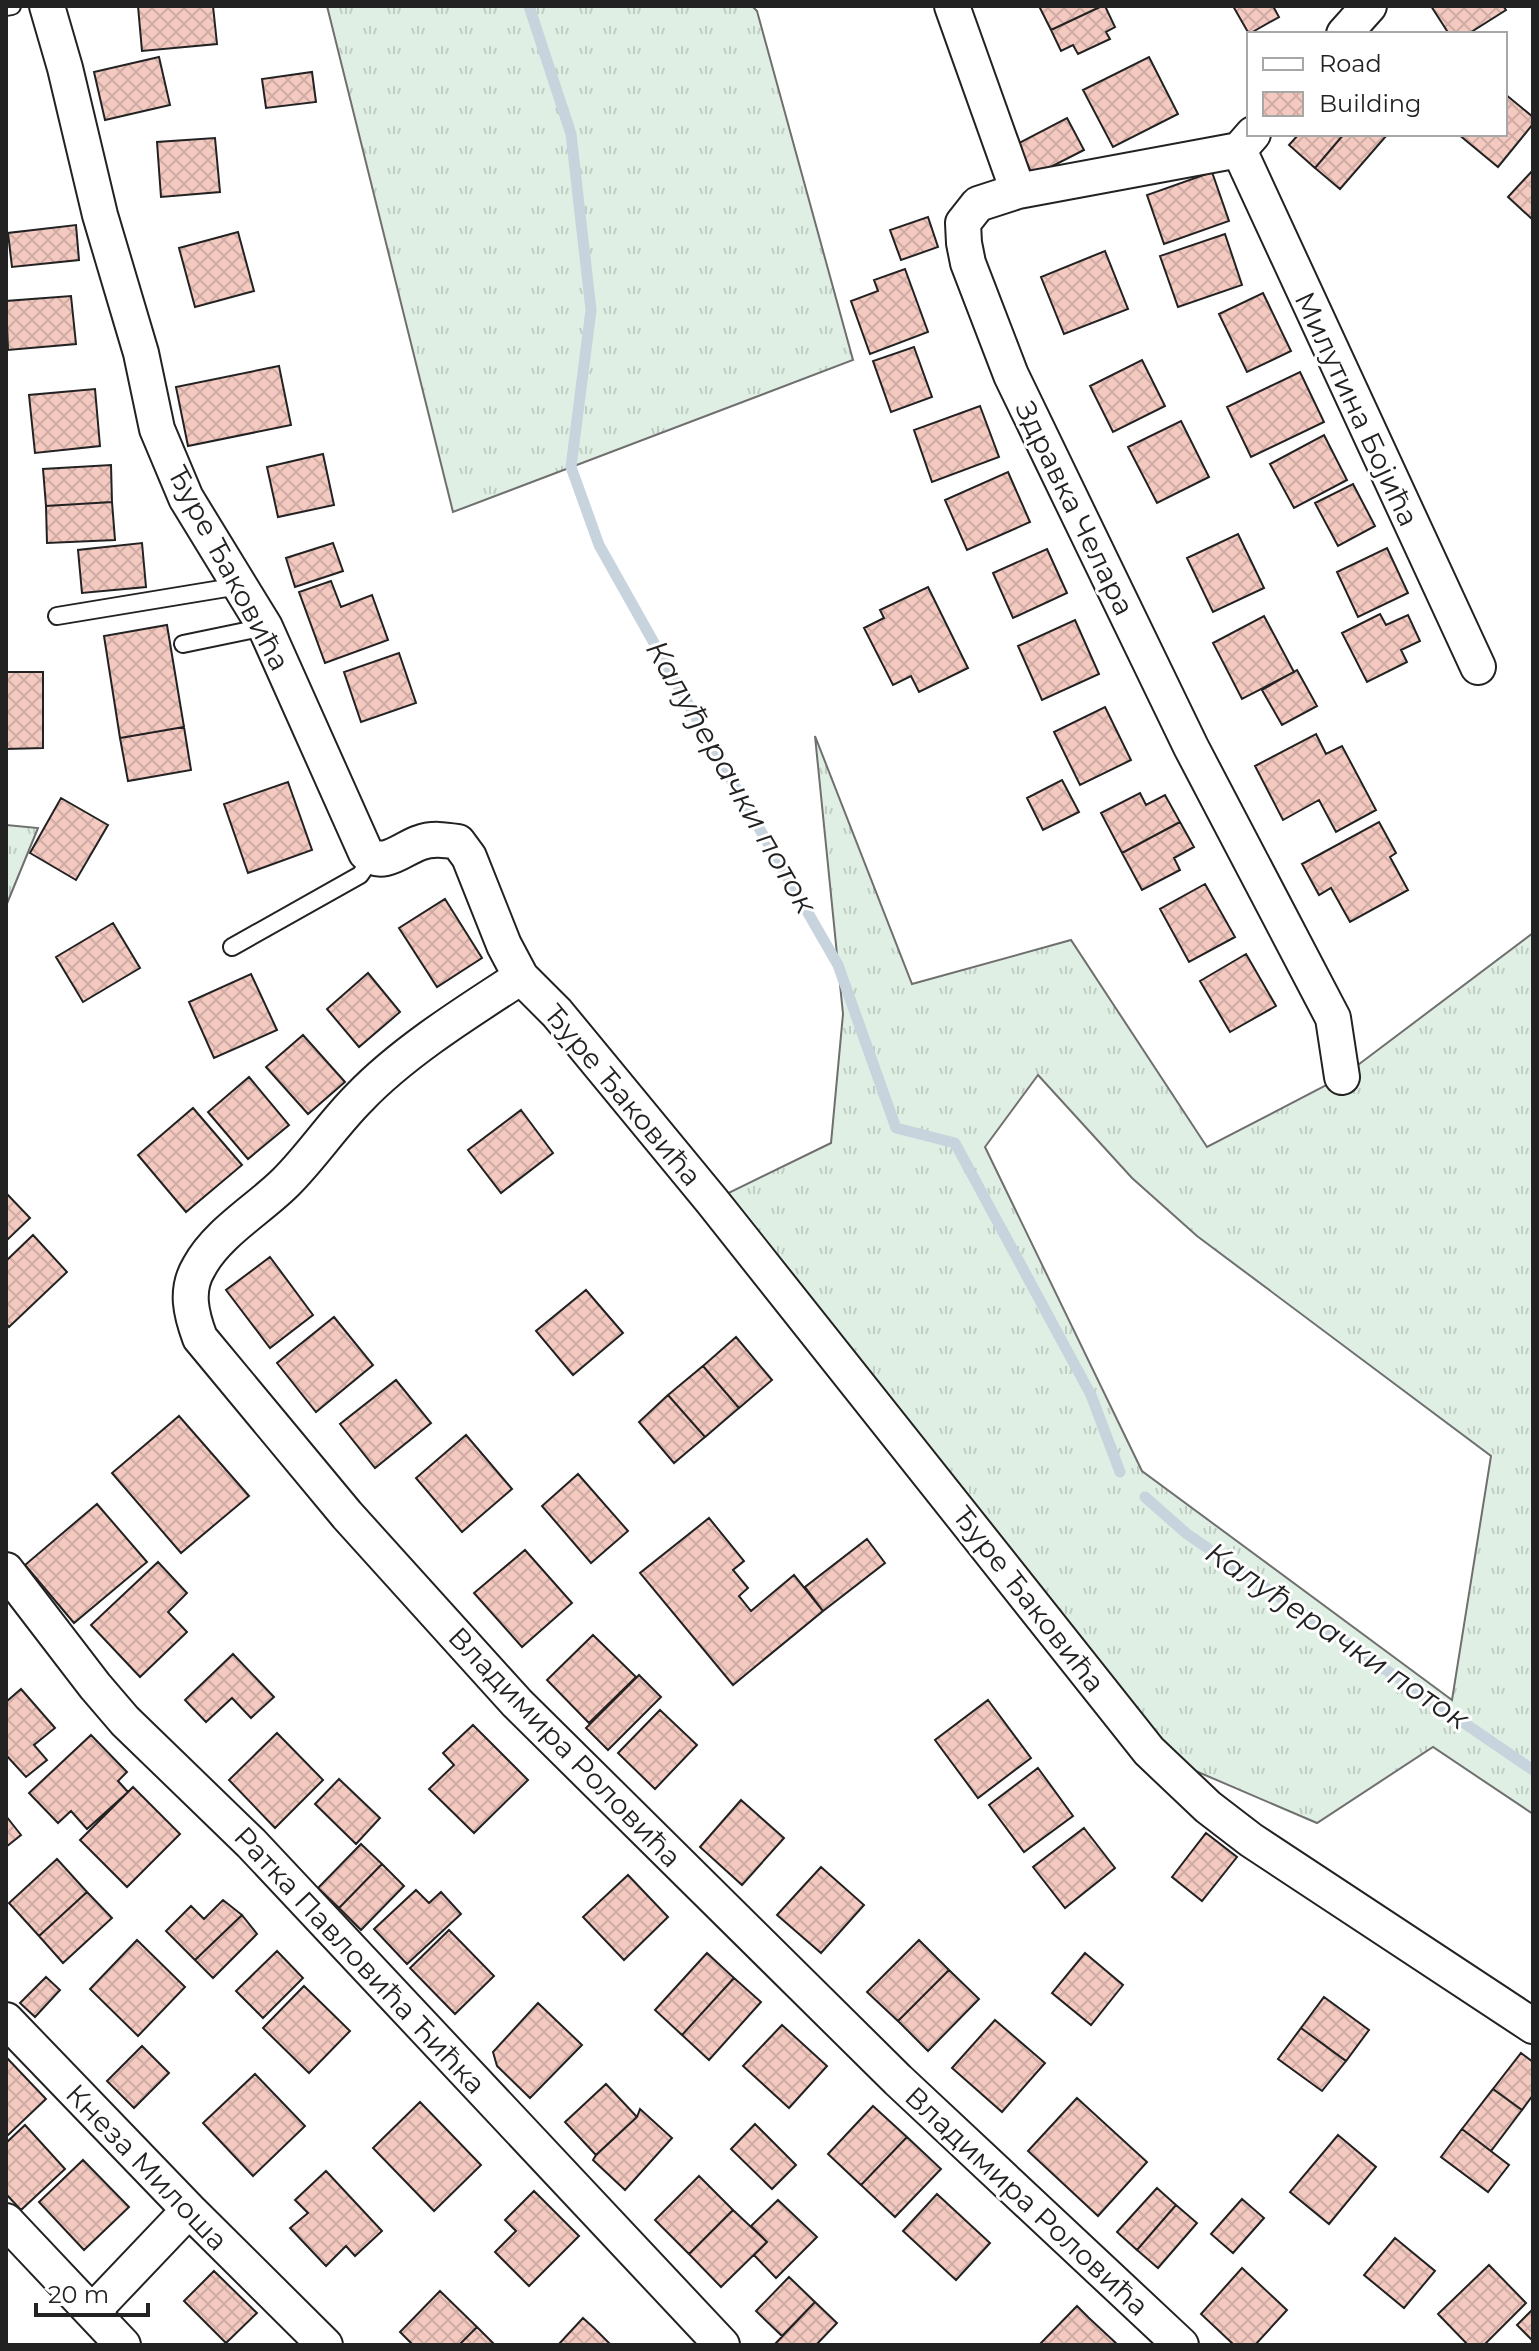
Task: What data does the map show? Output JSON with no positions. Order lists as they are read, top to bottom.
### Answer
{
  "streets": {
    "street": [
      "Милутина Бојића",
      "Здравка Челара",
      "Ђуре Ђаковића",
      "Владимира Роловића",
      "Ратка Павловића Ћићка",
      "Кнеза Милоша"
    ]
  },
  "crossings": [
    ["Ђуре Ђаковића", "Владимира Роловића"]
  ],
  "water": ["Калуђерачки поток"],
  "legend": ["Road", "Building"],
  "scale_bar": "20 m"
}
